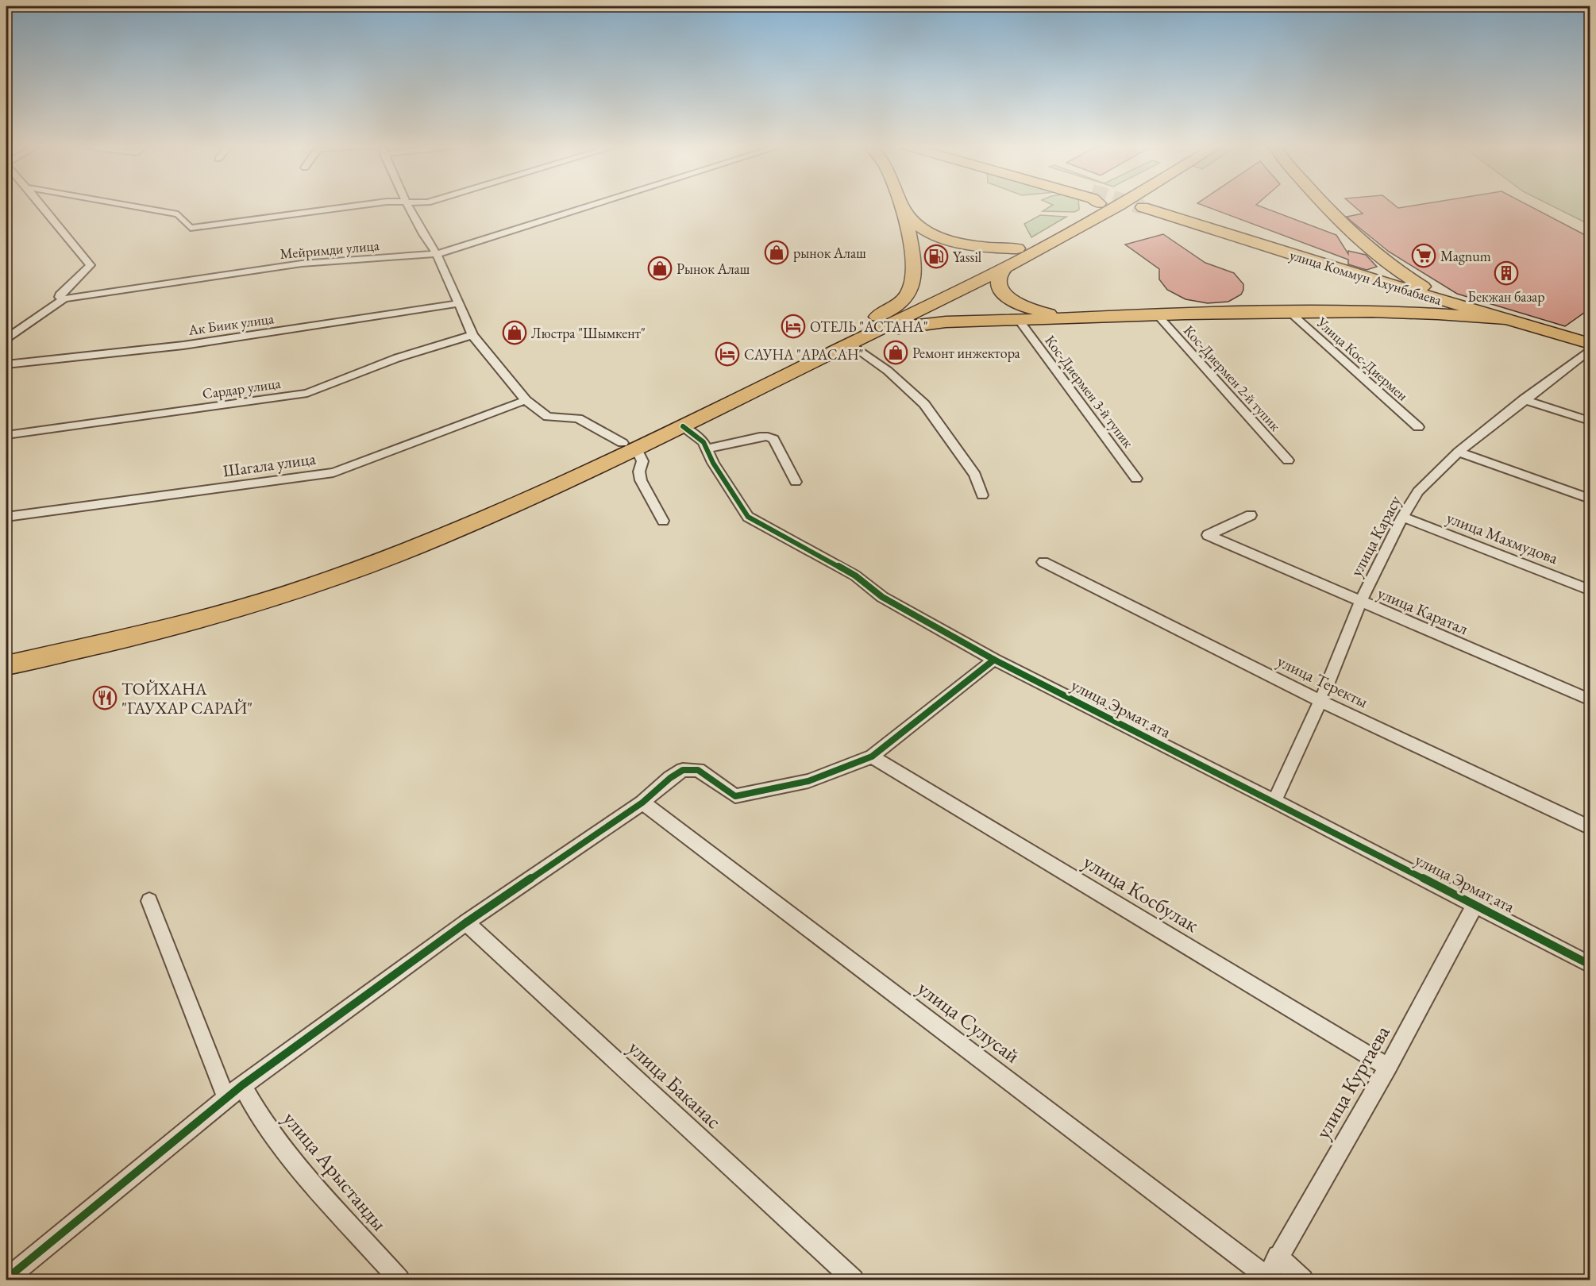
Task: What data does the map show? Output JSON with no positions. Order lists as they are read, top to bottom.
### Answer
{
  "streets": {
    "highway": ["улица Коммун Ахунбабаева"],
    "street": [
      "Мейримди улица",
      "Ак Биик улица",
      "Улица Кос-Диермен",
      "Кос-Диермен 2-й тупик",
      "Сардар улица",
      "Кос-Диермен 3-й тупик",
      "Шагала улица",
      "улица Карасу",
      "улица Махмудова",
      "улица Каратал",
      "улица Теректы",
      "улица Эрмат ата",
      "улица Косбулак",
      "улица Сулусай",
      "улица Куртаева",
      "улица Баканас",
      "улица Арыстанды"
    ]
  },
  "crossings": [
    ["улица Карасу", "улица Махмудова"],
    ["улица Карасу", "улица Каратал"],
    ["улица Карасу", "улица Теректы"],
    ["улица Карасу", "улица Эрмат ата"],
    ["улица Эрмат ата", "улица Куртаева"],
    ["улица Косбулак", "улица Куртаева"],
    ["улица Сулусай", "улица Куртаева"]
  ],
  "places": {
    "shop": [
      "рынок Алаш",
      "Рынок Алаш",
      "Люстра \"Шымкент\"",
      "Ремонт инжектора"
    ],
    "supermarket": ["Magnum"],
    "fuel station": ["Yassil"],
    "building": ["Бекжан базар"],
    "hotel": ["ОТЕЛЬ \"АСТАНА\"", "САУНА \"АРАСАН\""],
    "restaurant": ["ТОЙХАНА \"ГАУХАР САРАЙ\""]
  }
}
